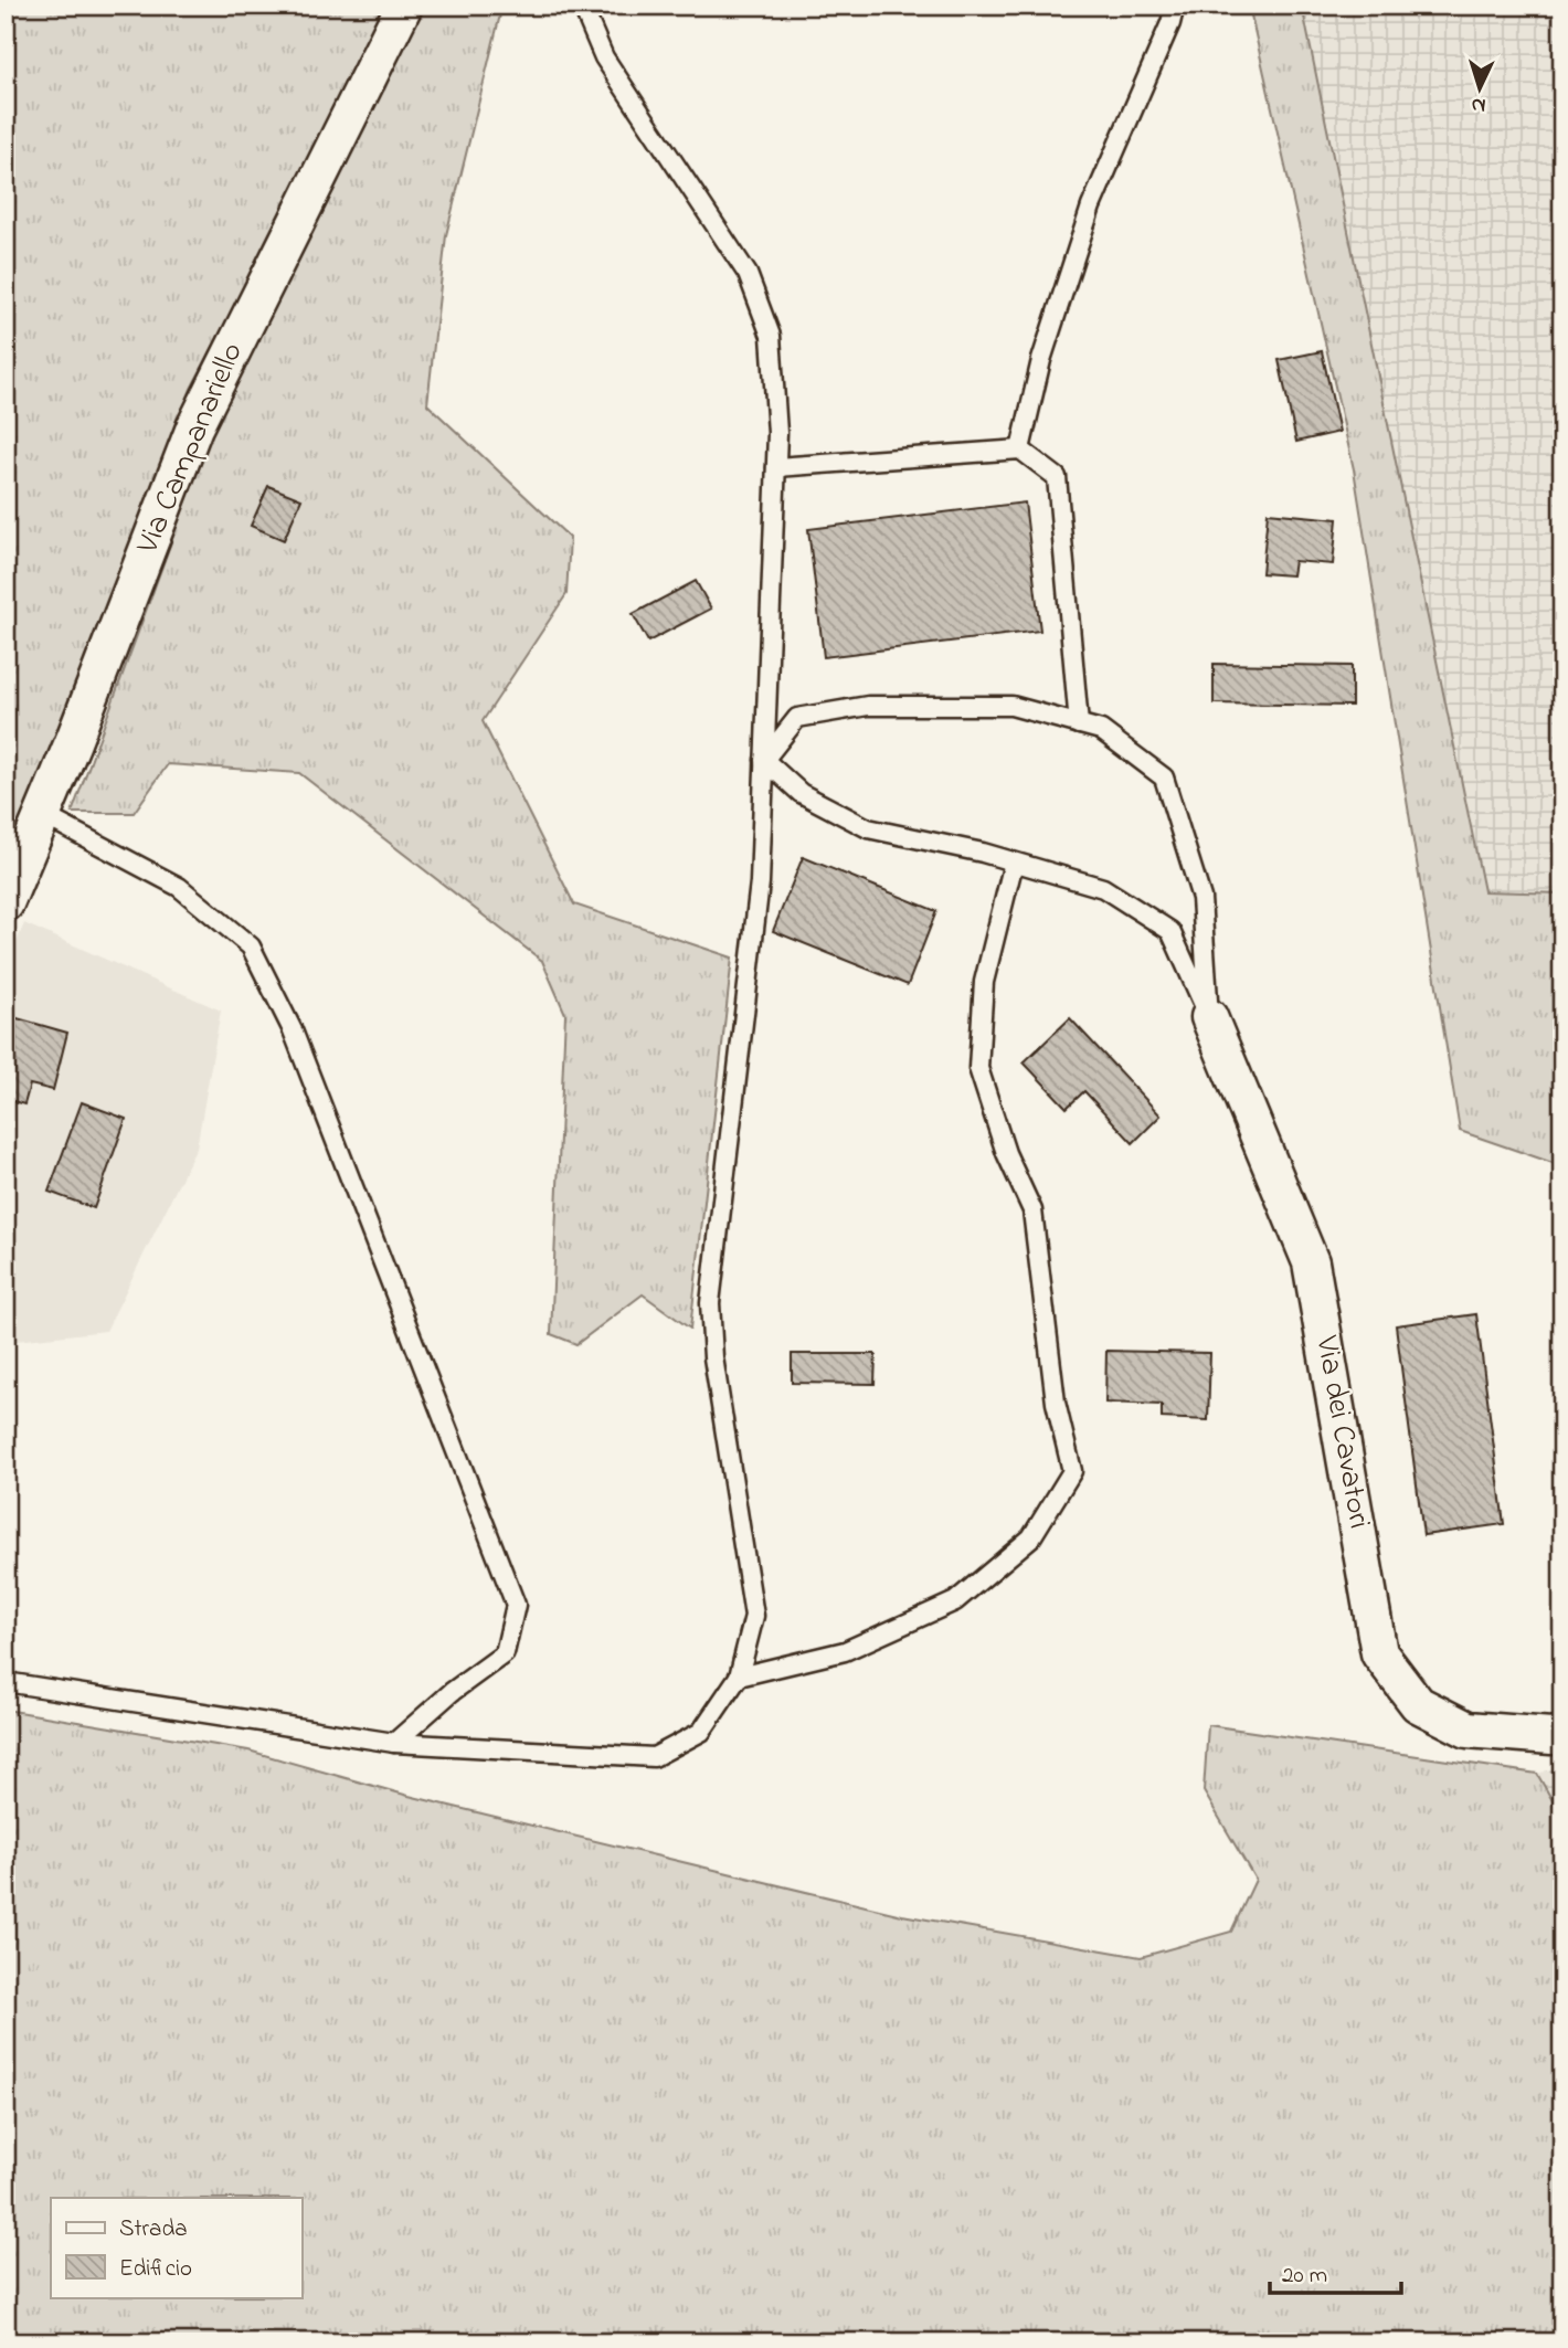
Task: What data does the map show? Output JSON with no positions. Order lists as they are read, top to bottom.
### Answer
{
  "streets": {
    "street": ["Via Campanariello", "Via dei Cavatori"]
  },
  "legend": ["Strada", "Edificio"],
  "scale_bar": "20 m",
  "north": "bottom"
}
